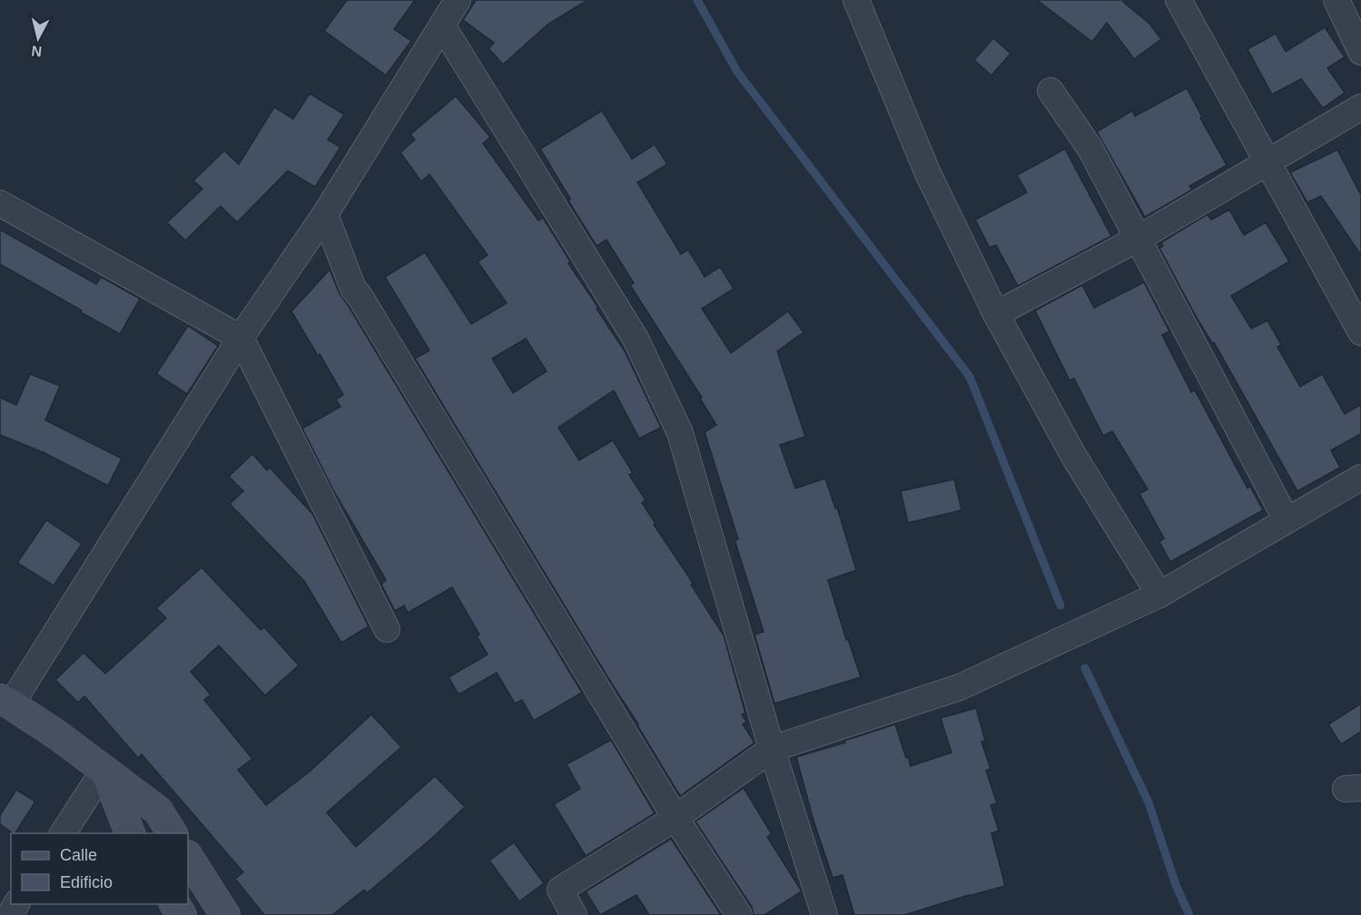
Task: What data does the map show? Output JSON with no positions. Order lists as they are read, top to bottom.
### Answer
{
  "legend": ["Calle", "Edificio"],
  "north": "bottom"
}
